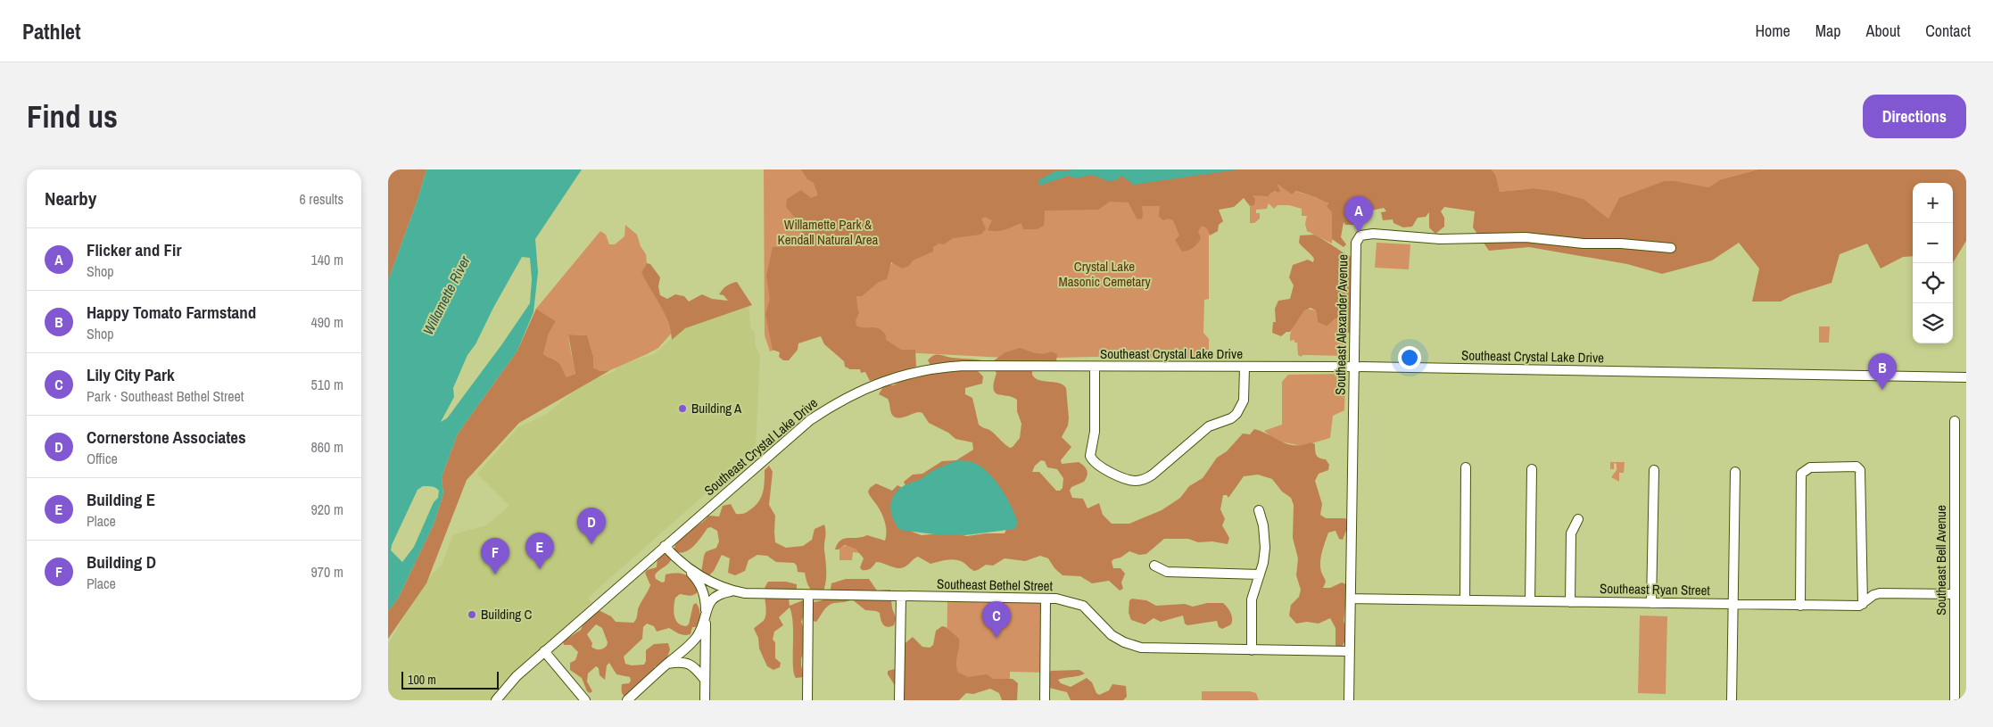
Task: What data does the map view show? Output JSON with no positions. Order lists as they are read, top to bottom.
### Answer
{
  "streets": {
    "street": [
      "Southeast Alexander Avenue",
      "Southeast Crystal Lake Drive",
      "Southeast Bell Avenue",
      "Southeast Bethel Street",
      "Southeast Ryan Street"
    ]
  },
  "crossings": [
    ["Southeast Alexander Avenue", "Southeast Crystal Lake Drive"],
    ["Southeast Alexander Avenue", "Southeast Bethel Street"],
    ["Southeast Alexander Avenue", "Southeast Ryan Street"],
    ["Southeast Crystal Lake Drive", "Southeast Bethel Street"],
    ["Southeast Bell Avenue", "Southeast Ryan Street"]
  ],
  "water": ["Willamette River"],
  "parks": ["Willamette Park & Kendall Natural Area", "Crystal Lake Masonic Cemetary"],
  "places": ["Building A", "Building C"],
  "scale_bar": "100 m",
  "page": {
    "header": "Pathlet",
    "nav": [
      "Home",
      "Map",
      "About",
      "Contact"
    ],
    "buttons": "Directions",
    "title": "Find us",
    "heading": ["Nearby", "6 results"],
    "map_buttons": ["+", "−"],
    "pins": [
      "A",
      "B",
      "D",
      "E",
      "F",
      "C"
    ],
    "list": [
      {
        "mark": "A",
        "name": "Flicker and Fir",
        "note": "Shop",
        "value": "140 m"
      },
      {
        "mark": "B",
        "name": "Happy Tomato Farmstand",
        "note": "Shop",
        "value": "490 m"
      },
      {
        "mark": "C",
        "name": "Lily City Park",
        "note": "Park · Southeast Bethel Street",
        "value": "510 m"
      },
      {
        "mark": "D",
        "name": "Cornerstone Associates",
        "note": "Office",
        "value": "860 m"
      },
      {
        "mark": "E",
        "name": "Building E",
        "note": "Place",
        "value": "920 m"
      },
      {
        "mark": "F",
        "name": "Building D",
        "note": "Place",
        "value": "970 m"
      }
    ],
    "scale": "100 m"
  }
}
